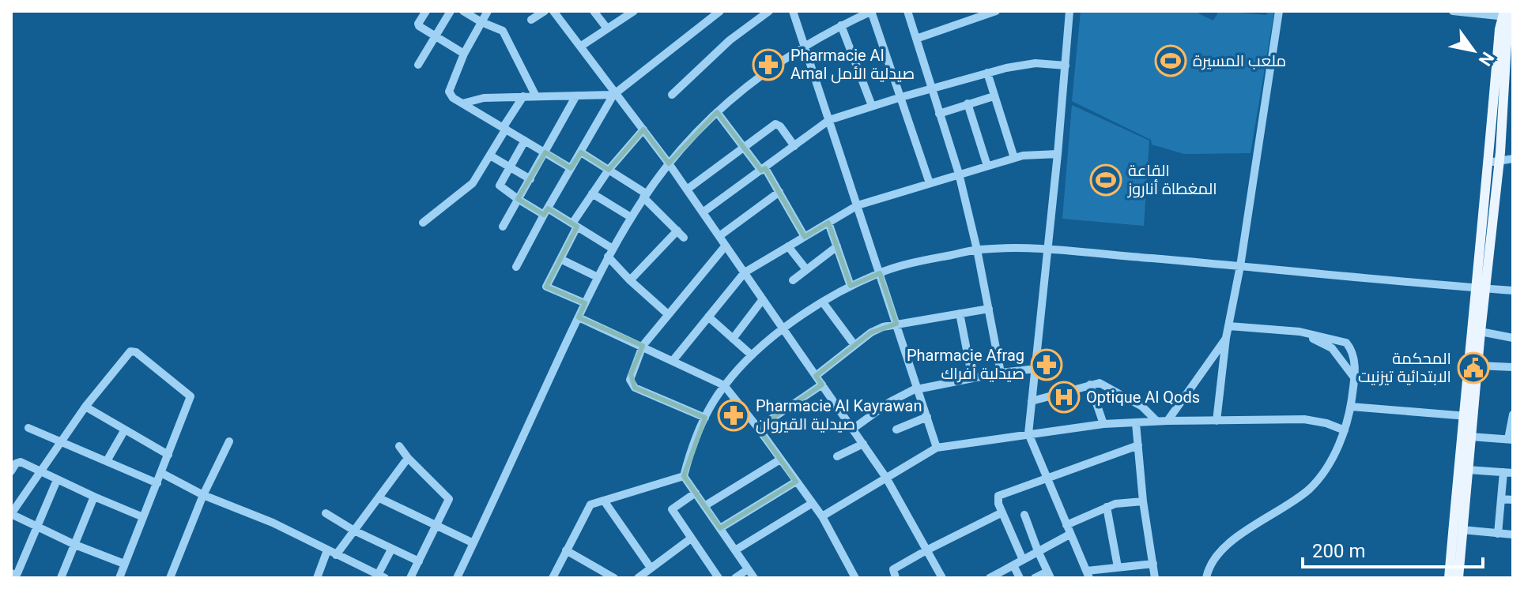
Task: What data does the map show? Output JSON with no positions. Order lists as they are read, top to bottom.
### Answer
{
  "places": {
    "sports": ["ملعب المسيرة", "القاعة المغطاة أناروز"],
    "pharmacy": ["Pharmacie Al Amal صيدلية الأمل", "Pharmacie Afrag صيدلية أفراك", "Pharmacie Al Kayrawan صيدلية القيروان"],
    "public building": ["المحكمة الابتدائية تيزنيت"],
    "hospital": ["Optique Al Qods"]
  },
  "scale_bar": "200 m",
  "north": "bottom right"
}
